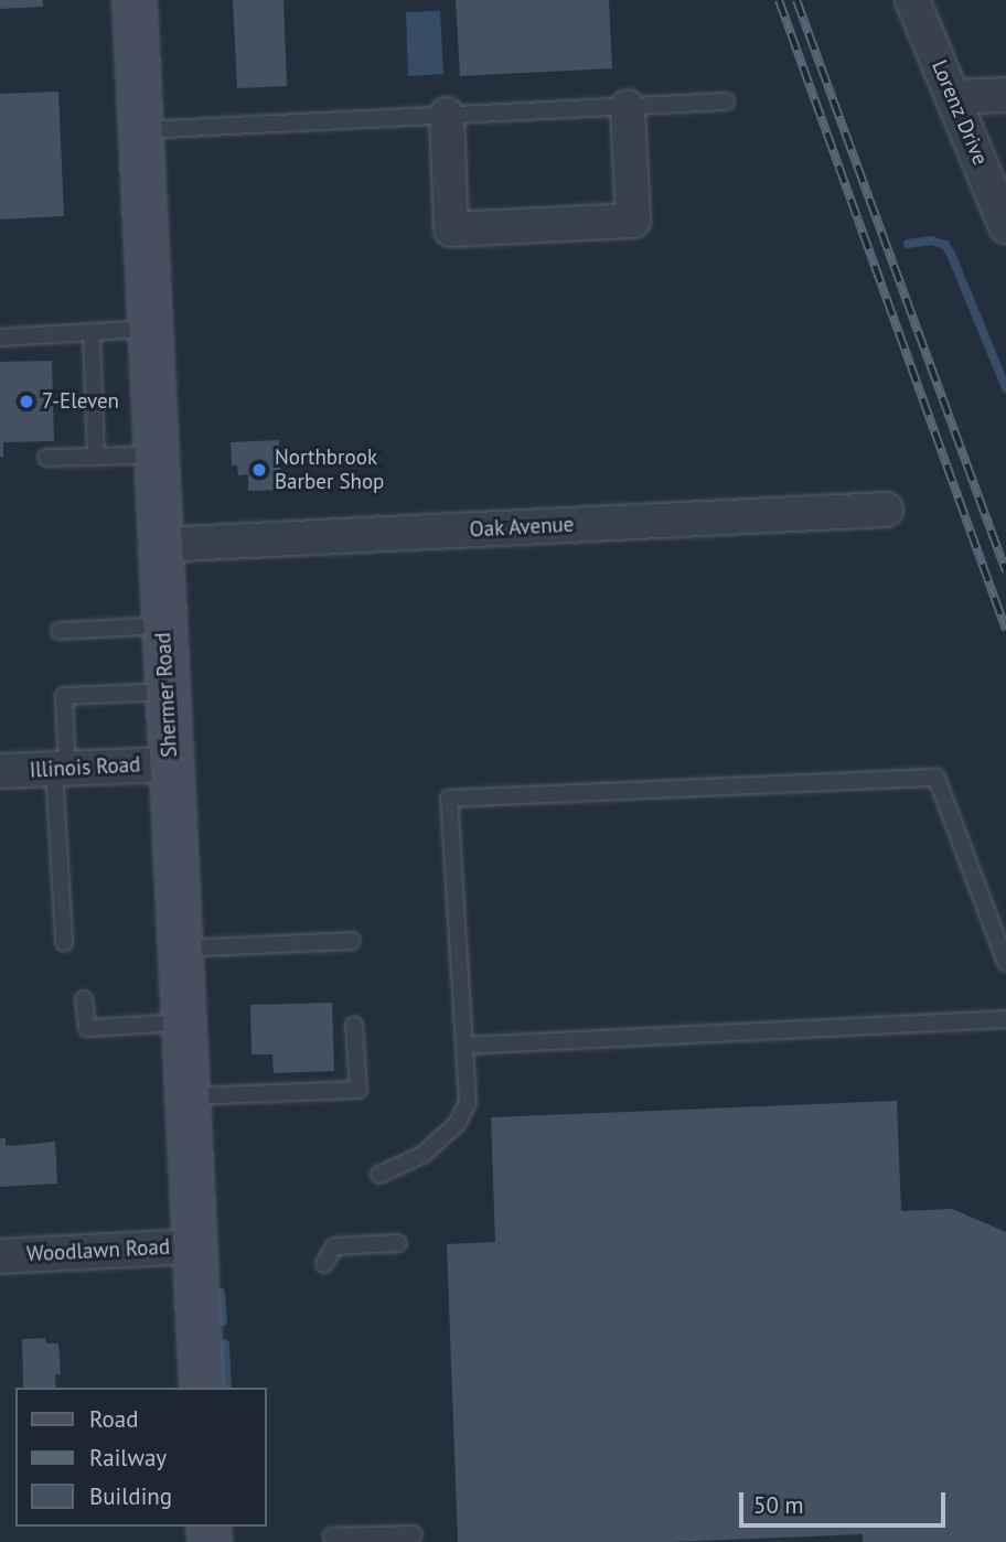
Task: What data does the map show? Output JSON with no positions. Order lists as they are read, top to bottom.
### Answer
{
  "streets": {
    "main road": ["Shermer Road"],
    "street": [
      "Lorenz Drive",
      "Oak Avenue",
      "Illinois Road",
      "Woodlawn Road"
    ]
  },
  "crossings": [
    ["Oak Avenue", "Shermer Road"],
    ["Shermer Road", "Illinois Road"],
    ["Shermer Road", "Woodlawn Road"]
  ],
  "places": ["7-Eleven", "Northbrook Barber Shop"],
  "legend": ["Road", "Railway", "Building"],
  "scale_bar": "50 m"
}
